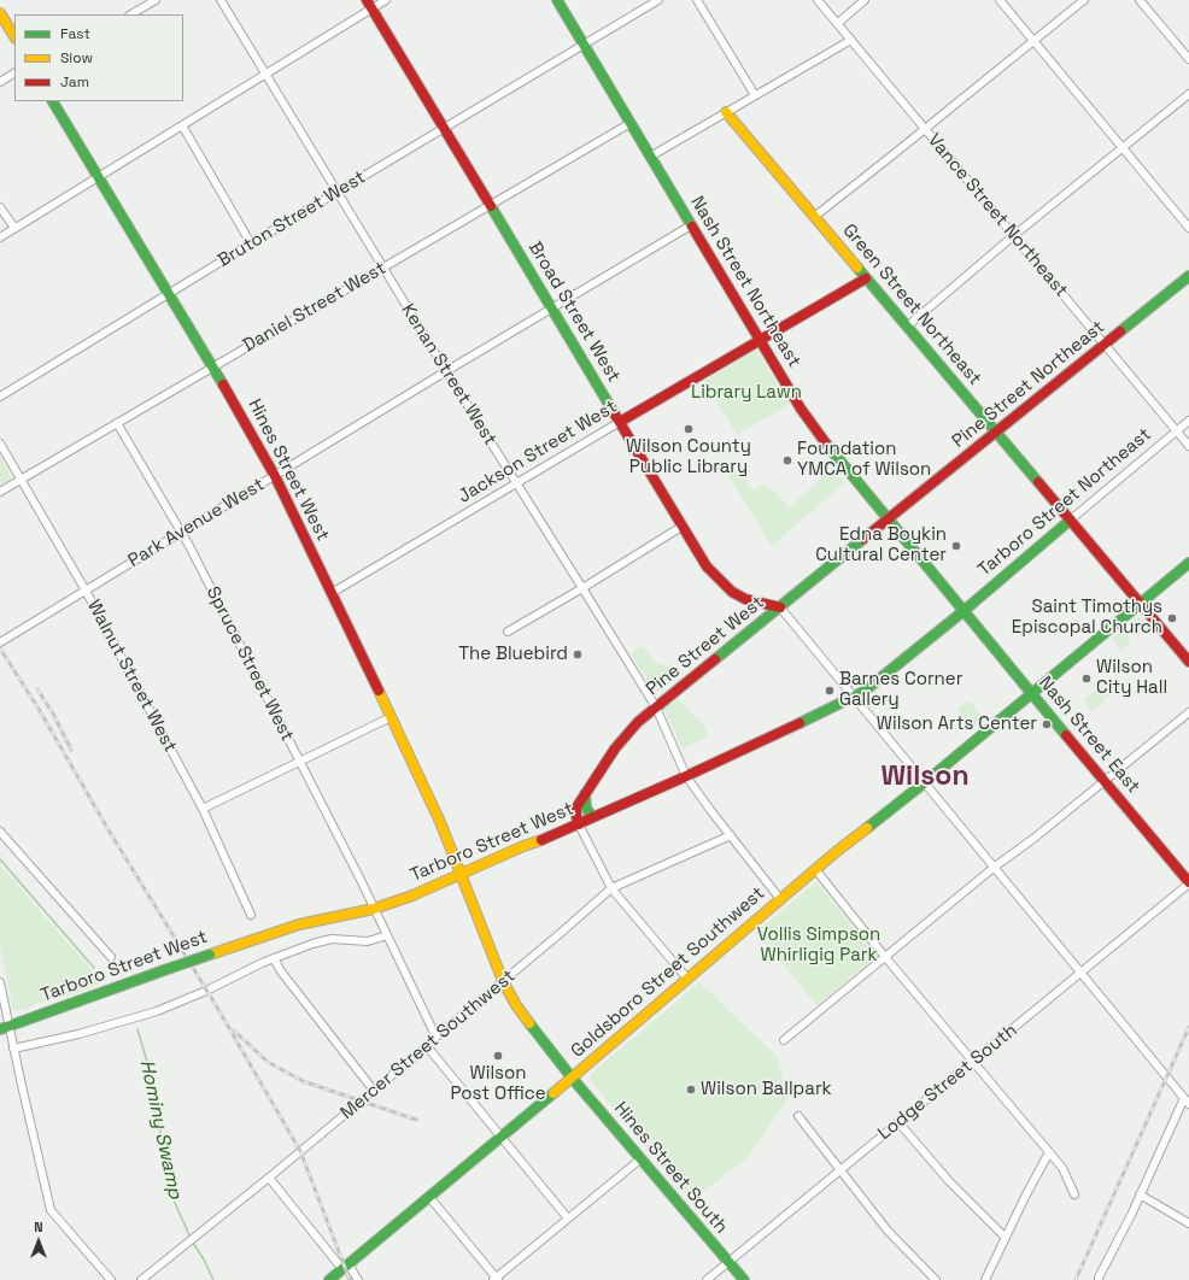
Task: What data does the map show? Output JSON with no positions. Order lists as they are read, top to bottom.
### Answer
{
  "streets": {
    "main road": [
      "Nash Street Northeast",
      "Green Street Northeast",
      "Broad Street West",
      "Pine Street Northeast",
      "Jackson Street West",
      "Hines Street West",
      "Tarboro Street Northeast",
      "Pine Street West",
      "Nash Street East",
      "Tarboro Street West",
      "Goldsboro Street Southwest",
      "Hines Street South"
    ],
    "street": [
      "Vance Street Northeast",
      "Bruton Street West",
      "Daniel Street West",
      "Kenan Street West",
      "Park Avenue West",
      "Spruce Street West",
      "Walnut Street West",
      "Mercer Street Southwest",
      "Lodge Street South"
    ]
  },
  "crossings": [
    ["Vance Street Northeast", "Pine Street Northeast"],
    ["Vance Street Northeast", "Tarboro Street Northeast"],
    ["Bruton Street West", "Nash Street Northeast"],
    ["Bruton Street West", "Broad Street West"],
    ["Bruton Street West", "Kenan Street West"],
    ["Bruton Street West", "Hines Street West"],
    ["Nash Street Northeast", "Daniel Street West"],
    ["Nash Street Northeast", "Pine Street Northeast"],
    ["Nash Street Northeast", "Jackson Street West"],
    ["Nash Street Northeast", "Tarboro Street Northeast"],
    ["Nash Street Northeast", "Park Avenue West"],
    ["Nash Street Northeast", "Pine Street West"],
    ["Nash Street Northeast", "Nash Street East"],
    ["Nash Street Northeast", "Tarboro Street West"],
    ["Green Street Northeast", "Pine Street Northeast"],
    ["Green Street Northeast", "Jackson Street West"],
    ["Green Street Northeast", "Tarboro Street Northeast"],
    ["Green Street Northeast", "Goldsboro Street Southwest"],
    ["Daniel Street West", "Broad Street West"],
    ["Daniel Street West", "Kenan Street West"],
    ["Daniel Street West", "Hines Street West"],
    ["Daniel Street West", "Spruce Street West"],
    ["Daniel Street West", "Walnut Street West"],
    ["Broad Street West", "Jackson Street West"],
    ["Broad Street West", "Park Avenue West"],
    ["Broad Street West", "Pine Street West"],
    ["Kenan Street West", "Jackson Street West"],
    ["Kenan Street West", "Park Avenue West"],
    ["Kenan Street West", "Pine Street West"],
    ["Kenan Street West", "Tarboro Street West"],
    ["Kenan Street West", "Goldsboro Street Southwest"],
    ["Kenan Street West", "Mercer Street Southwest"],
    ["Pine Street Northeast", "Pine Street West"],
    ["Jackson Street West", "Hines Street West"],
    ["Hines Street West", "Park Avenue West"],
    ["Hines Street West", "Tarboro Street West"],
    ["Hines Street West", "Mercer Street Southwest"],
    ["Hines Street West", "Hines Street South"],
    ["Tarboro Street Northeast", "Nash Street East"],
    ["Tarboro Street Northeast", "Tarboro Street West"],
    ["Park Avenue West", "Spruce Street West"],
    ["Park Avenue West", "Walnut Street West"],
    ["Pine Street West", "Tarboro Street West"],
    ["Spruce Street West", "Tarboro Street West"],
    ["Spruce Street West", "Mercer Street Southwest"],
    ["Nash Street East", "Tarboro Street West"],
    ["Nash Street East", "Goldsboro Street Southwest"],
    ["Nash Street East", "Lodge Street South"],
    ["Goldsboro Street Southwest", "Hines Street South"],
    ["Mercer Street Southwest", "Hines Street South"],
    ["Lodge Street South", "Hines Street South"]
  ],
  "districts": ["Wilson"],
  "water": ["Hominy Swamp"],
  "parks": ["Library Lawn", "Vollis Simpson Whirligig Park"],
  "places": [
    "Wilson County Public Library",
    "Foundation YMCA of Wilson",
    "Edna Boykin Cultural Center",
    "Saint Timothys Episcopal Church",
    "The Bluebird",
    "Wilson City Hall",
    "Barnes Corner Gallery",
    "Wilson Arts Center",
    "Wilson Post Office",
    "Wilson Ballpark"
  ],
  "legend": ["Fast", "Slow", "Jam"],
  "north": "top"
}
